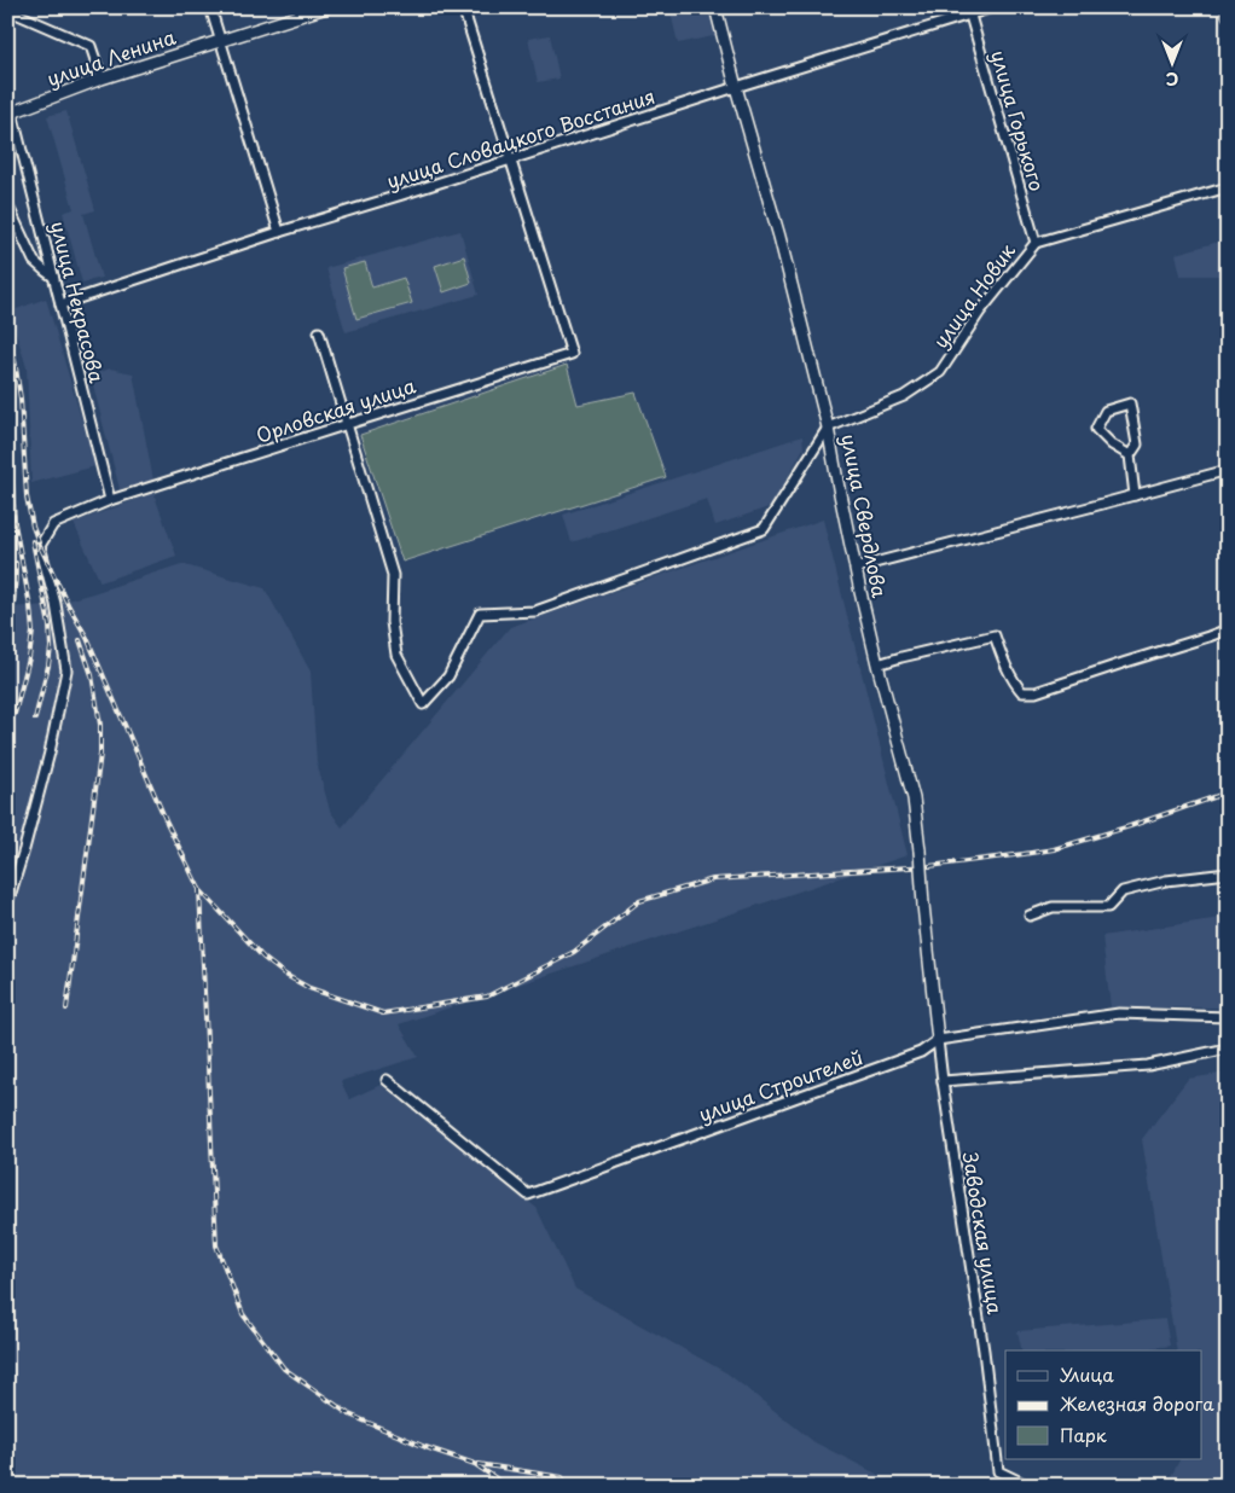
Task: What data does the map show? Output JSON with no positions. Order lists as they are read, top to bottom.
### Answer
{
  "streets": {
    "main road": ["улица Ленина", "улица Свердлова"],
    "street": [
      "улица Горького",
      "улица Словацкого Восстания",
      "улица Новик",
      "улица Некрасова",
      "Орловская улица",
      "улица Строителей",
      "Заводская улица"
    ]
  },
  "crossings": [
    ["улица Ленина", "улица Некрасова"],
    ["улица Горького", "улица Словацкого Восстания"],
    ["улица Горького", "улица Новик"],
    ["улица Словацкого Восстания", "улица Некрасова"],
    ["улица Словацкого Восстания", "Орловская улица"],
    ["улица Словацкого Восстания", "улица Свердлова"],
    ["улица Новик", "улица Свердлова"],
    ["улица Некрасова", "Орловская улица"],
    ["улица Свердлова", "улица Строителей"],
    ["улица Свердлова", "Заводская улица"],
    ["улица Строителей", "Заводская улица"]
  ],
  "legend": ["Улица", "Железная дорога", "Парк"],
  "north": "bottom"
}
